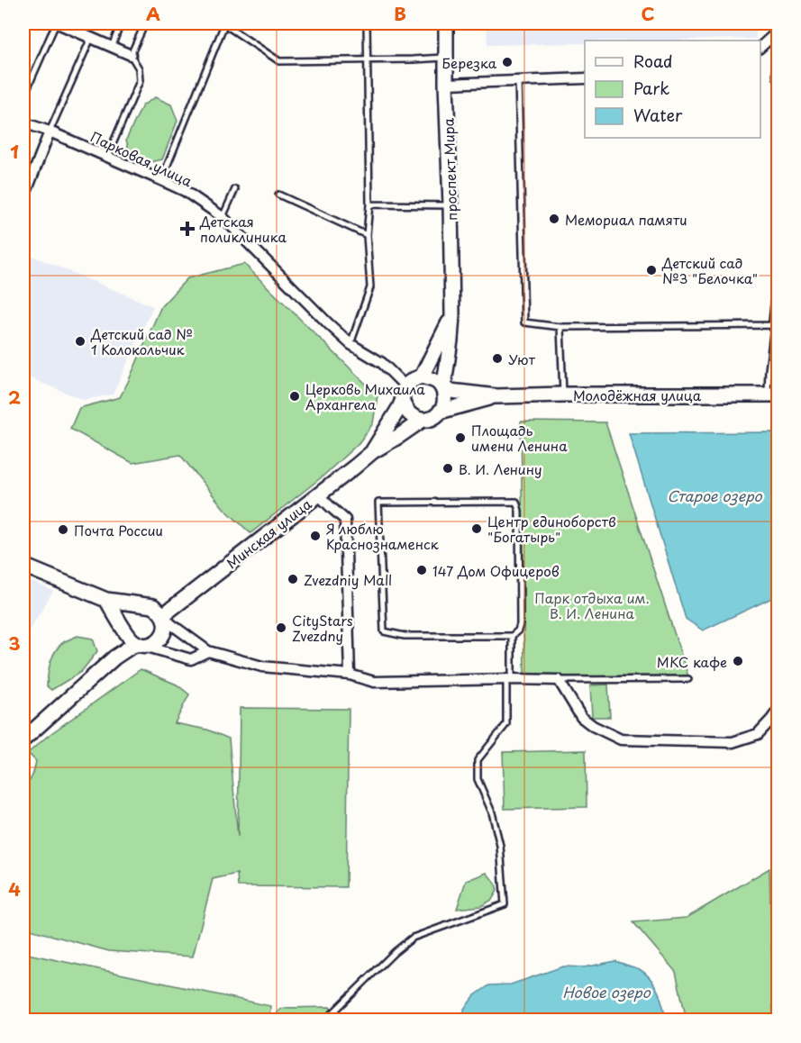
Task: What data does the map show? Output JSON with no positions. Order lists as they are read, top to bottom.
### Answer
{
  "streets": {
    "street": [
      "Парковая улица",
      "проспект Мира",
      "Молодёжная улица",
      "Минская улица"
    ]
  },
  "crossings": [
    ["Парковая улица", "проспект Мира"],
    ["Парковая улица", "Молодёжная улица"],
    ["Парковая улица", "Минская улица"],
    ["проспект Мира", "Молодёжная улица"],
    ["проспект Мира", "Минская улица"],
    ["Молодёжная улица", "Минская улица"]
  ],
  "water": ["Старое озеро", "Новое озеро"],
  "parks": ["Парк отдыха им. В. И. Ленина"],
  "places": {
    "other": [
      "Березка",
      "Мемориал памяти",
      "Детский сад №3 \"Белочка\"",
      "Детский сад № 1 Колокольчик",
      "Уют",
      "Церковь Михаила Архангела",
      "Площадь имени Ленина",
      "В. И. Ленину",
      "Центр единоборств \"Богатырь\"",
      "Почта России",
      "Я люблю Краснознаменск",
      "147 Дом Офицеров",
      "Zvezdniy Mall",
      "CityStars Zvezdny",
      "МКС кафе"
    ],
    "health": ["Детская поликлиника"]
  },
  "legend": ["Road", "Park", "Water"],
  "grid": {
    "columns": ["A", "B", "C"],
    "rows": [
      "1",
      "2",
      "3",
      "4"
    ]
  }
}
